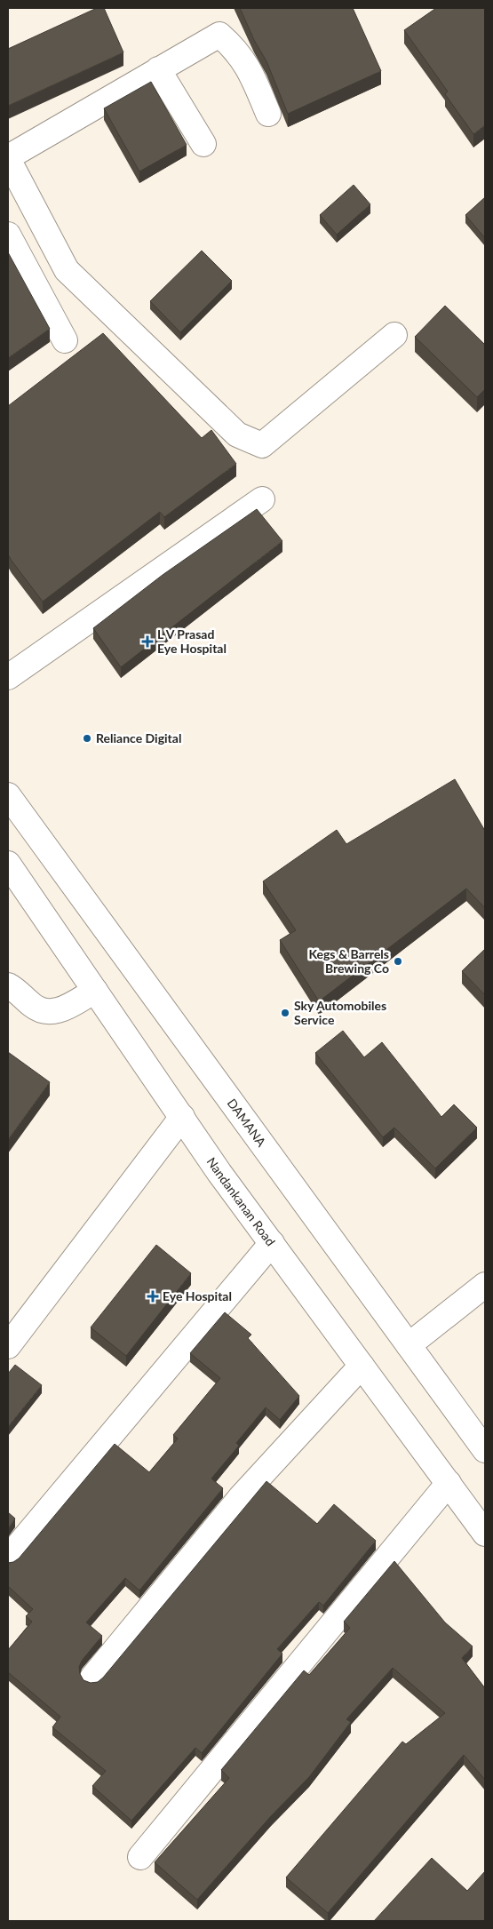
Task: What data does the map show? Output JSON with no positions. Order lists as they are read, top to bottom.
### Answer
{
  "streets": {
    "street": ["DAMANA", "Nandankanan Road"]
  },
  "places": {
    "health": ["L V Prasad Eye Hospital", "Eye Hospital"],
    "other": ["Reliance Digital", "Kegs & Barrels Brewing Co", "Sky Automobiles Service"]
  }
}
